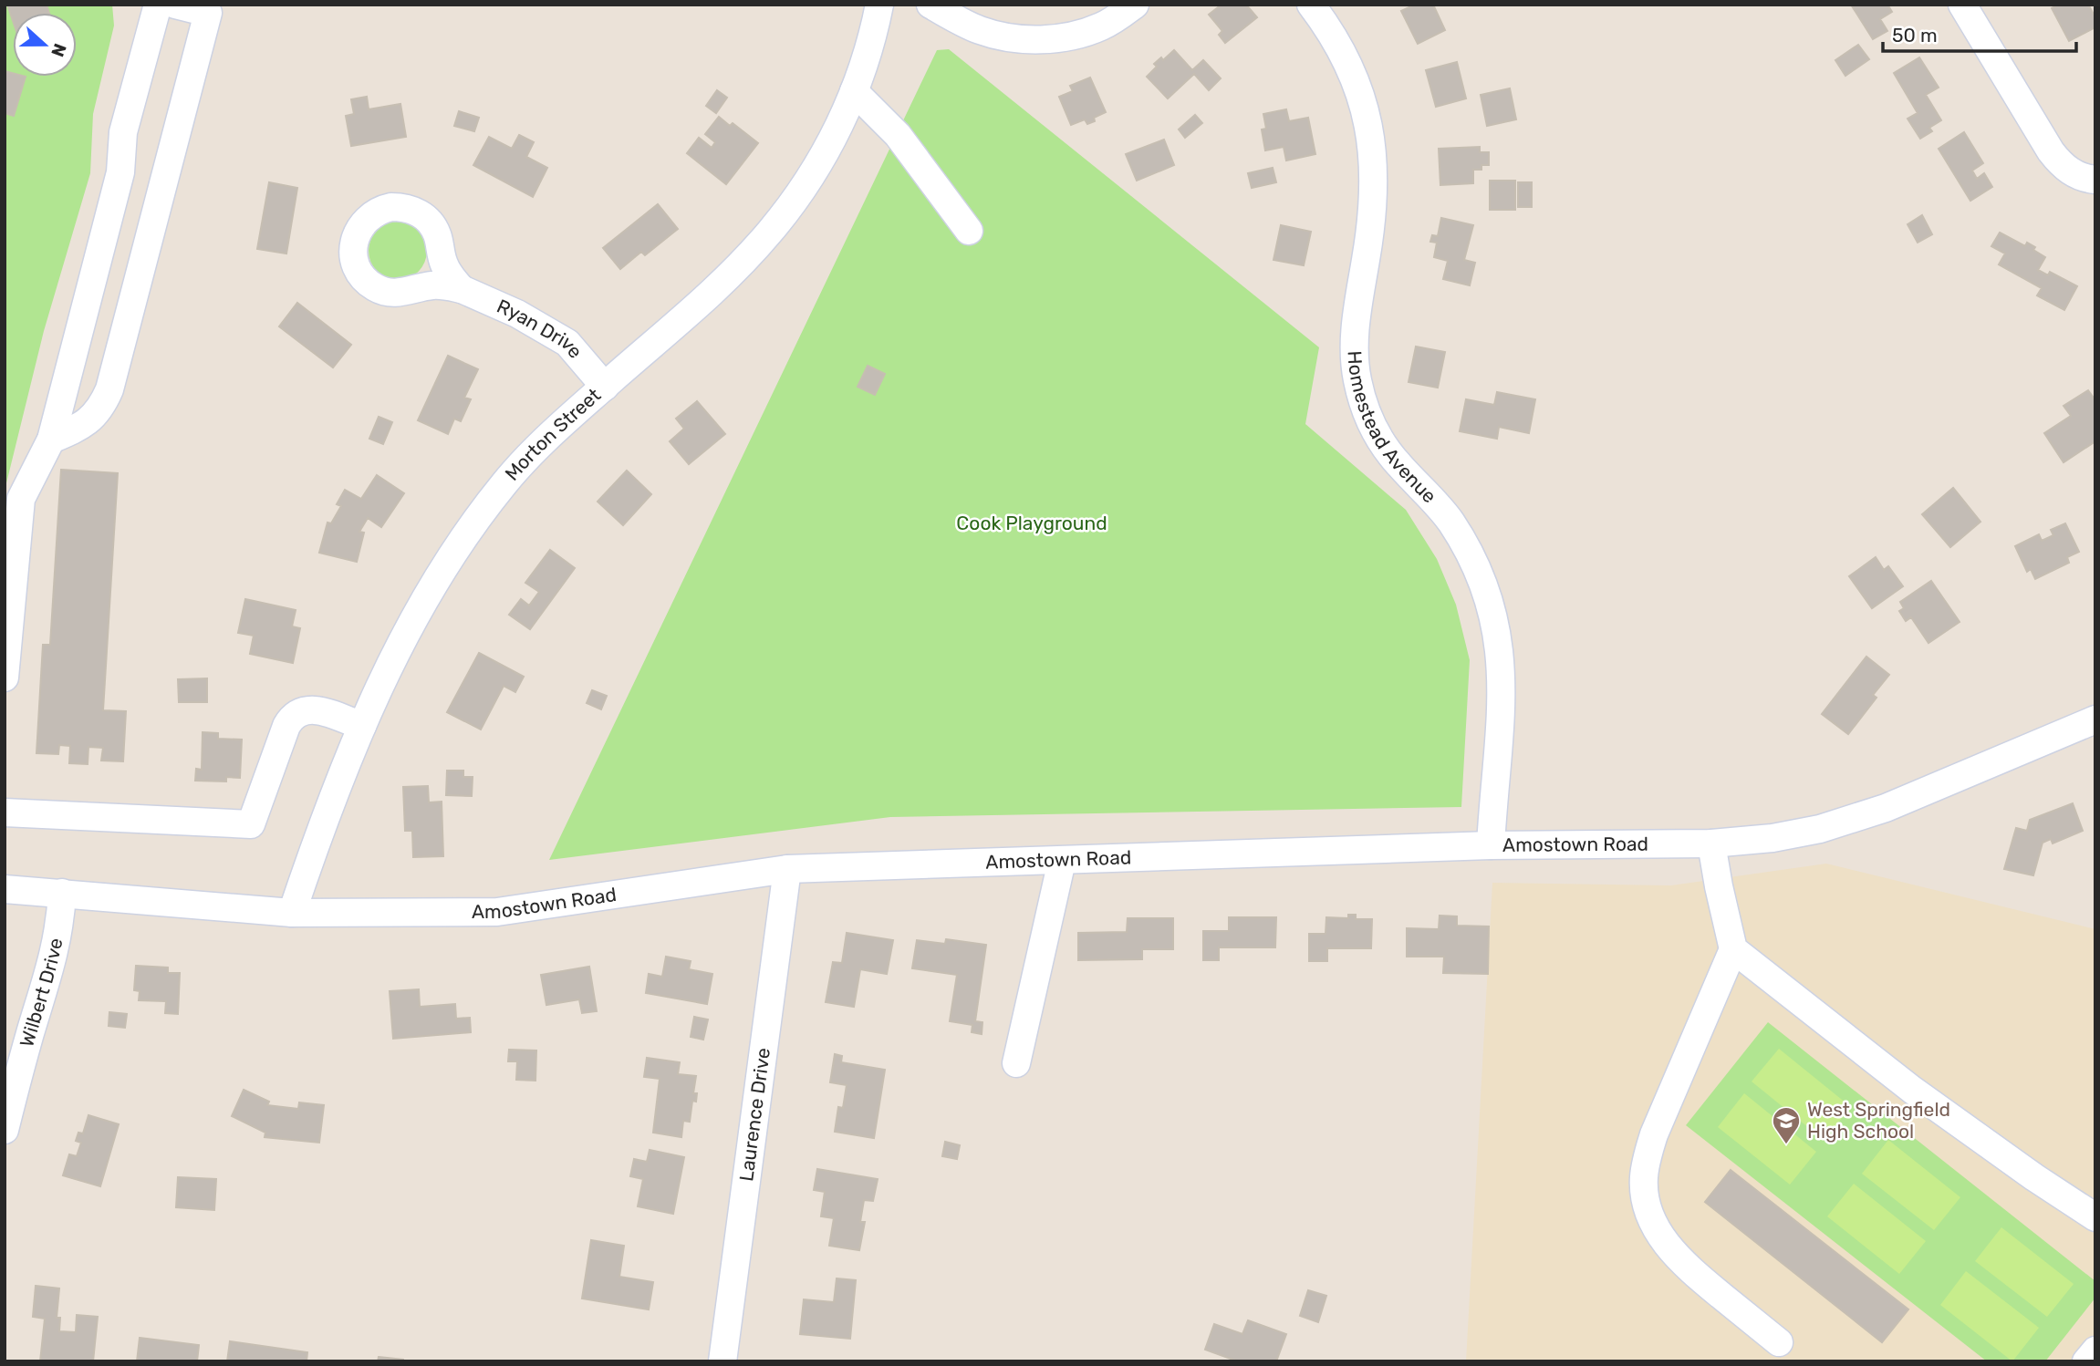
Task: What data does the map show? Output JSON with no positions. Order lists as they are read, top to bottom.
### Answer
{
  "streets": {
    "street": [
      "Ryan Drive",
      "Homestead Avenue",
      "Morton Street",
      "Amostown Road",
      "Wilbert Drive",
      "Laurence Drive"
    ]
  },
  "crossings": [
    ["Ryan Drive", "Morton Street"],
    ["Homestead Avenue", "Amostown Road"],
    ["Morton Street", "Amostown Road"],
    ["Amostown Road", "Wilbert Drive"],
    ["Amostown Road", "Laurence Drive"]
  ],
  "parks": ["Cook Playground"],
  "places": {
    "school or university": ["West Springfield High School"]
  },
  "scale_bar": "50 m",
  "north": "right"
}
